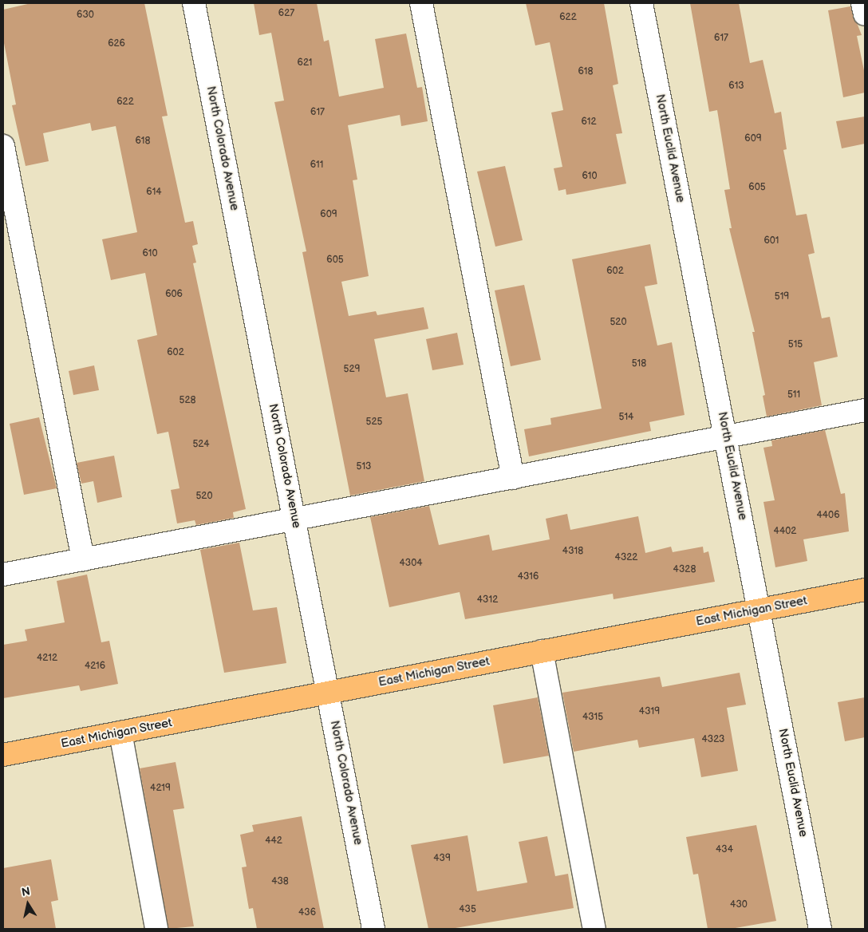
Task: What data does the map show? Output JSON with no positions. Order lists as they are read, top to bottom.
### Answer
{
  "streets": {
    "main road": ["East Michigan Street"],
    "street": ["North Colorado Avenue", "North Euclid Avenue"]
  },
  "crossings": [
    ["North Colorado Avenue", "East Michigan Street"],
    ["North Euclid Avenue", "East Michigan Street"]
  ],
  "house_numbers": [
    "627",
    "630",
    "622",
    "617",
    "626",
    "621",
    "618",
    "613",
    "622",
    "617",
    "612",
    "609",
    "618",
    "611",
    "610",
    "605",
    "614",
    "609",
    "601",
    "610",
    "605",
    "602",
    "606",
    "519",
    "520",
    "515",
    "602",
    "518",
    "529",
    "511",
    "528",
    "514",
    "525",
    "524",
    "513",
    "520",
    "4406",
    "4402",
    "4318",
    "4322",
    "4304",
    "4328",
    "4316",
    "4312",
    "4212",
    "4216",
    "4319",
    "4315",
    "4323",
    "4219",
    "442",
    "434",
    "439",
    "438",
    "430",
    "435",
    "436"
  ],
  "north": "top"
}
